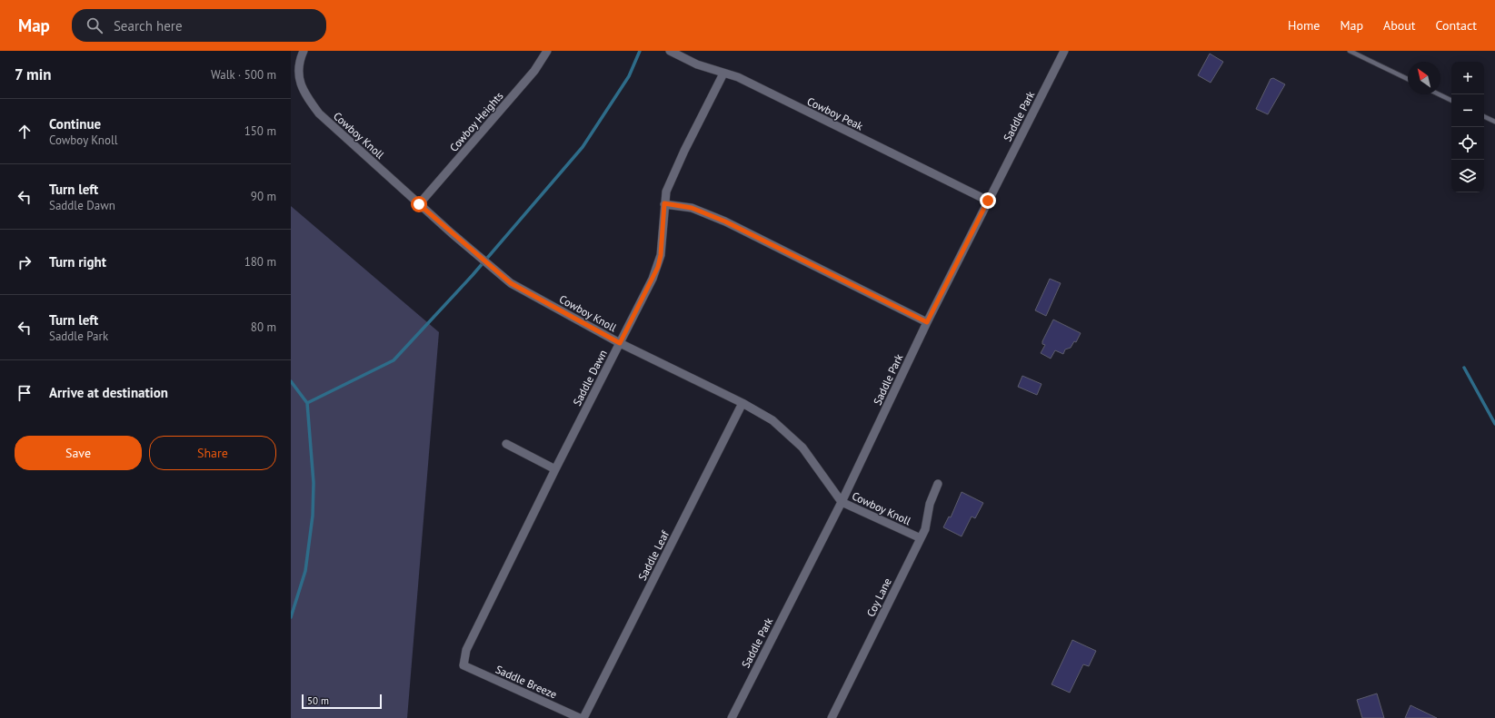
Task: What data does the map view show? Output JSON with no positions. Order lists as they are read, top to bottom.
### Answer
{
  "streets": {
    "street": [
      "Cowboy Peak",
      "Saddle Park",
      "Cowboy Heights",
      "Cowboy Knoll",
      "Saddle Dawn",
      "Saddle Leaf",
      "Coy Lane",
      "Saddle Breeze"
    ]
  },
  "crossings": [
    ["Cowboy Peak", "Saddle Park"],
    ["Cowboy Peak", "Saddle Dawn"],
    ["Saddle Park", "Cowboy Knoll"],
    ["Cowboy Heights", "Cowboy Knoll"],
    ["Cowboy Knoll", "Saddle Dawn"],
    ["Cowboy Knoll", "Saddle Leaf"],
    ["Cowboy Knoll", "Coy Lane"],
    ["Saddle Dawn", "Saddle Breeze"]
  ],
  "scale_bar": "50 m",
  "north": "top left",
  "page": {
    "header": "Map",
    "search": "Search here",
    "nav": [
      "Home",
      "Map",
      "About",
      "Contact"
    ],
    "heading": ["7 min", "Walk · 500 m"],
    "map_buttons": ["+", "−"],
    "list": [
      ["Continue", "Cowboy Knoll", "150 m"],
      ["Turn left", "Saddle Dawn", "90 m"],
      ["Turn right", "180 m"],
      ["Turn left", "Saddle Park", "80 m"],
      "Arrive at destination"
    ],
    "buttons": ["Save", "Share"],
    "scale": "50 m"
  }
}
